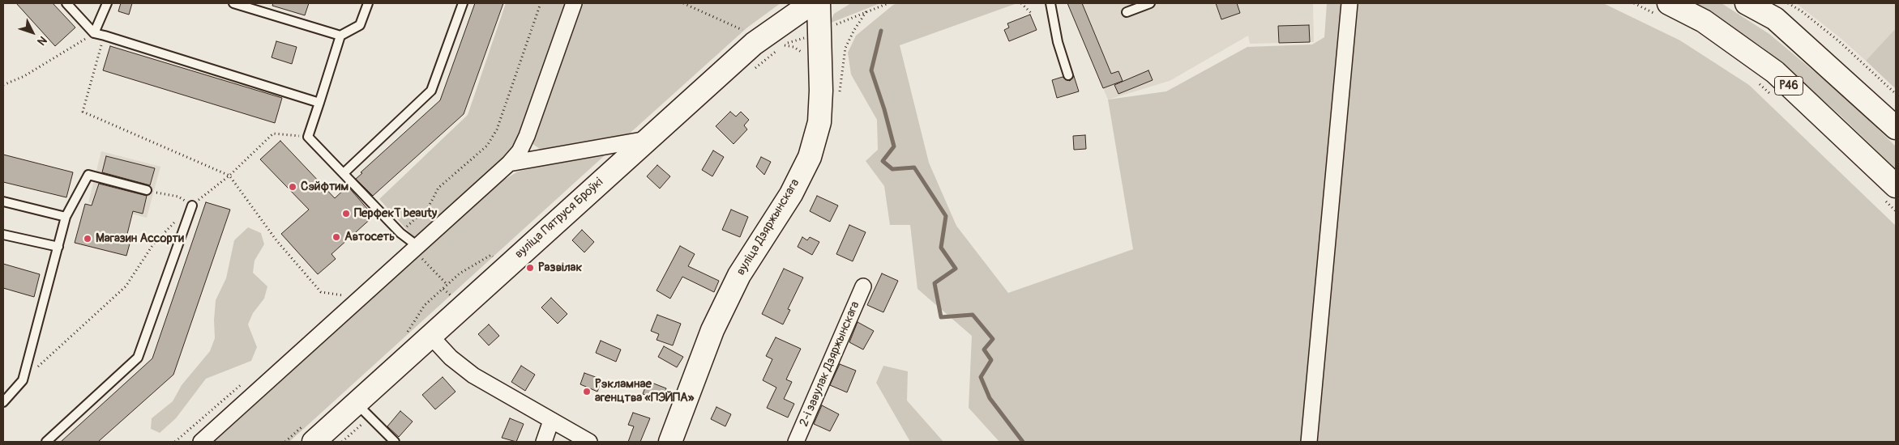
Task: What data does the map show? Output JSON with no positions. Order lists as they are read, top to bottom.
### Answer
{
  "streets": {
    "main road": ["Р46", "вуліца Пятруся Броўкі", "вуліца Дзяржынскага"],
    "street": ["2-і завулак Дзяржынскага"]
  },
  "places": [
    "Сэйфтим",
    "ПерфекТ beauty",
    "Автосеть",
    "Магазин Ассорти",
    "Развілак",
    "Рэкламнае агенцтва «ПЭЙПА»"
  ],
  "north": "bottom right"
}
